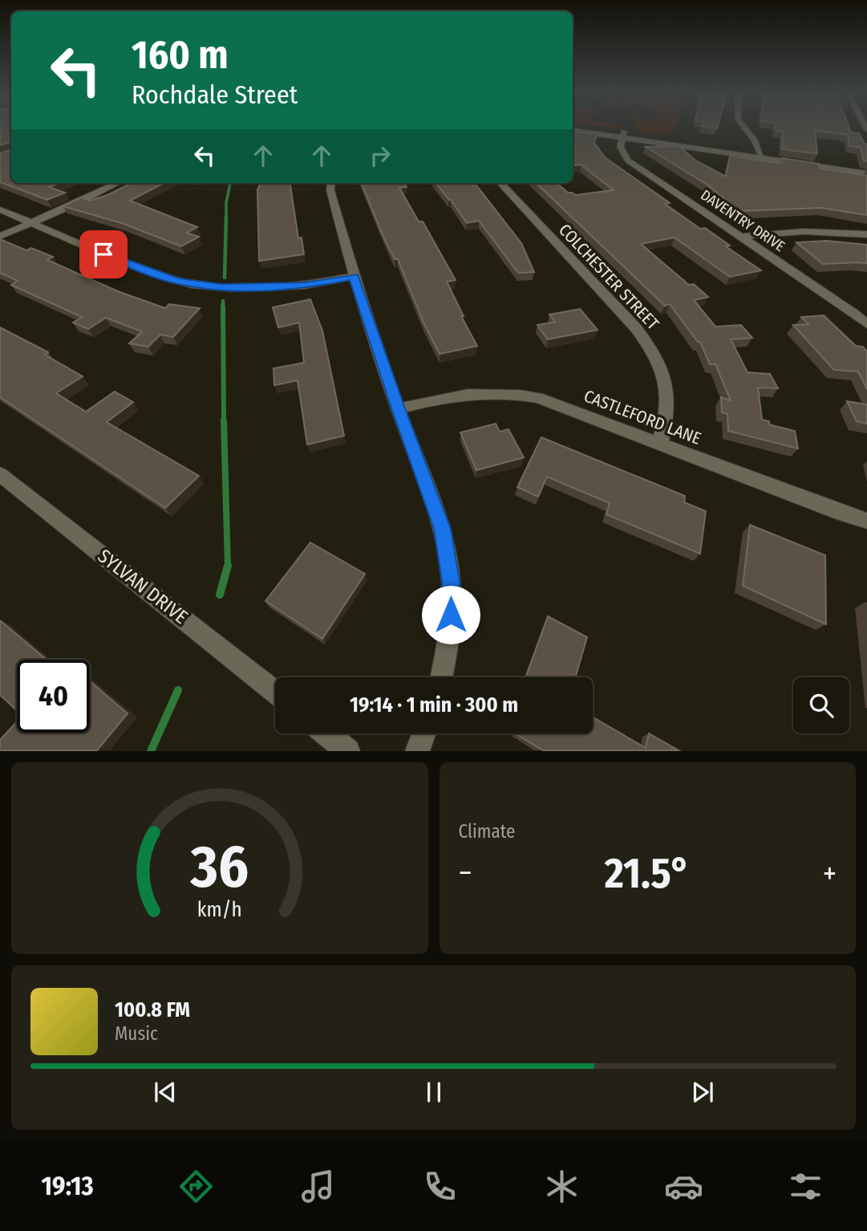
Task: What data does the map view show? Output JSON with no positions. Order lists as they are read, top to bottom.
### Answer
{
  "streets": {
    "street": [
      "DAVENTRY DRIVE",
      "COLCHESTER STREET",
      "CASTLEFORD LANE",
      "SYLVAN DRIVE"
    ]
  },
  "crossings": [
    ["COLCHESTER STREET", "CASTLEFORD LANE"]
  ],
  "page": {
    "turn": ["160 m", "Rochdale Street"],
    "limit": "40",
    "trip": "19:14 · 1 min · 300 m",
    "tile": "Climate",
    "heat": ["−", "21.5°", "+"],
    "song": ["100.8 FM", "Music"],
    "tabs": "19:13",
    "gauge": ["36", "km/h"]
  }
}
